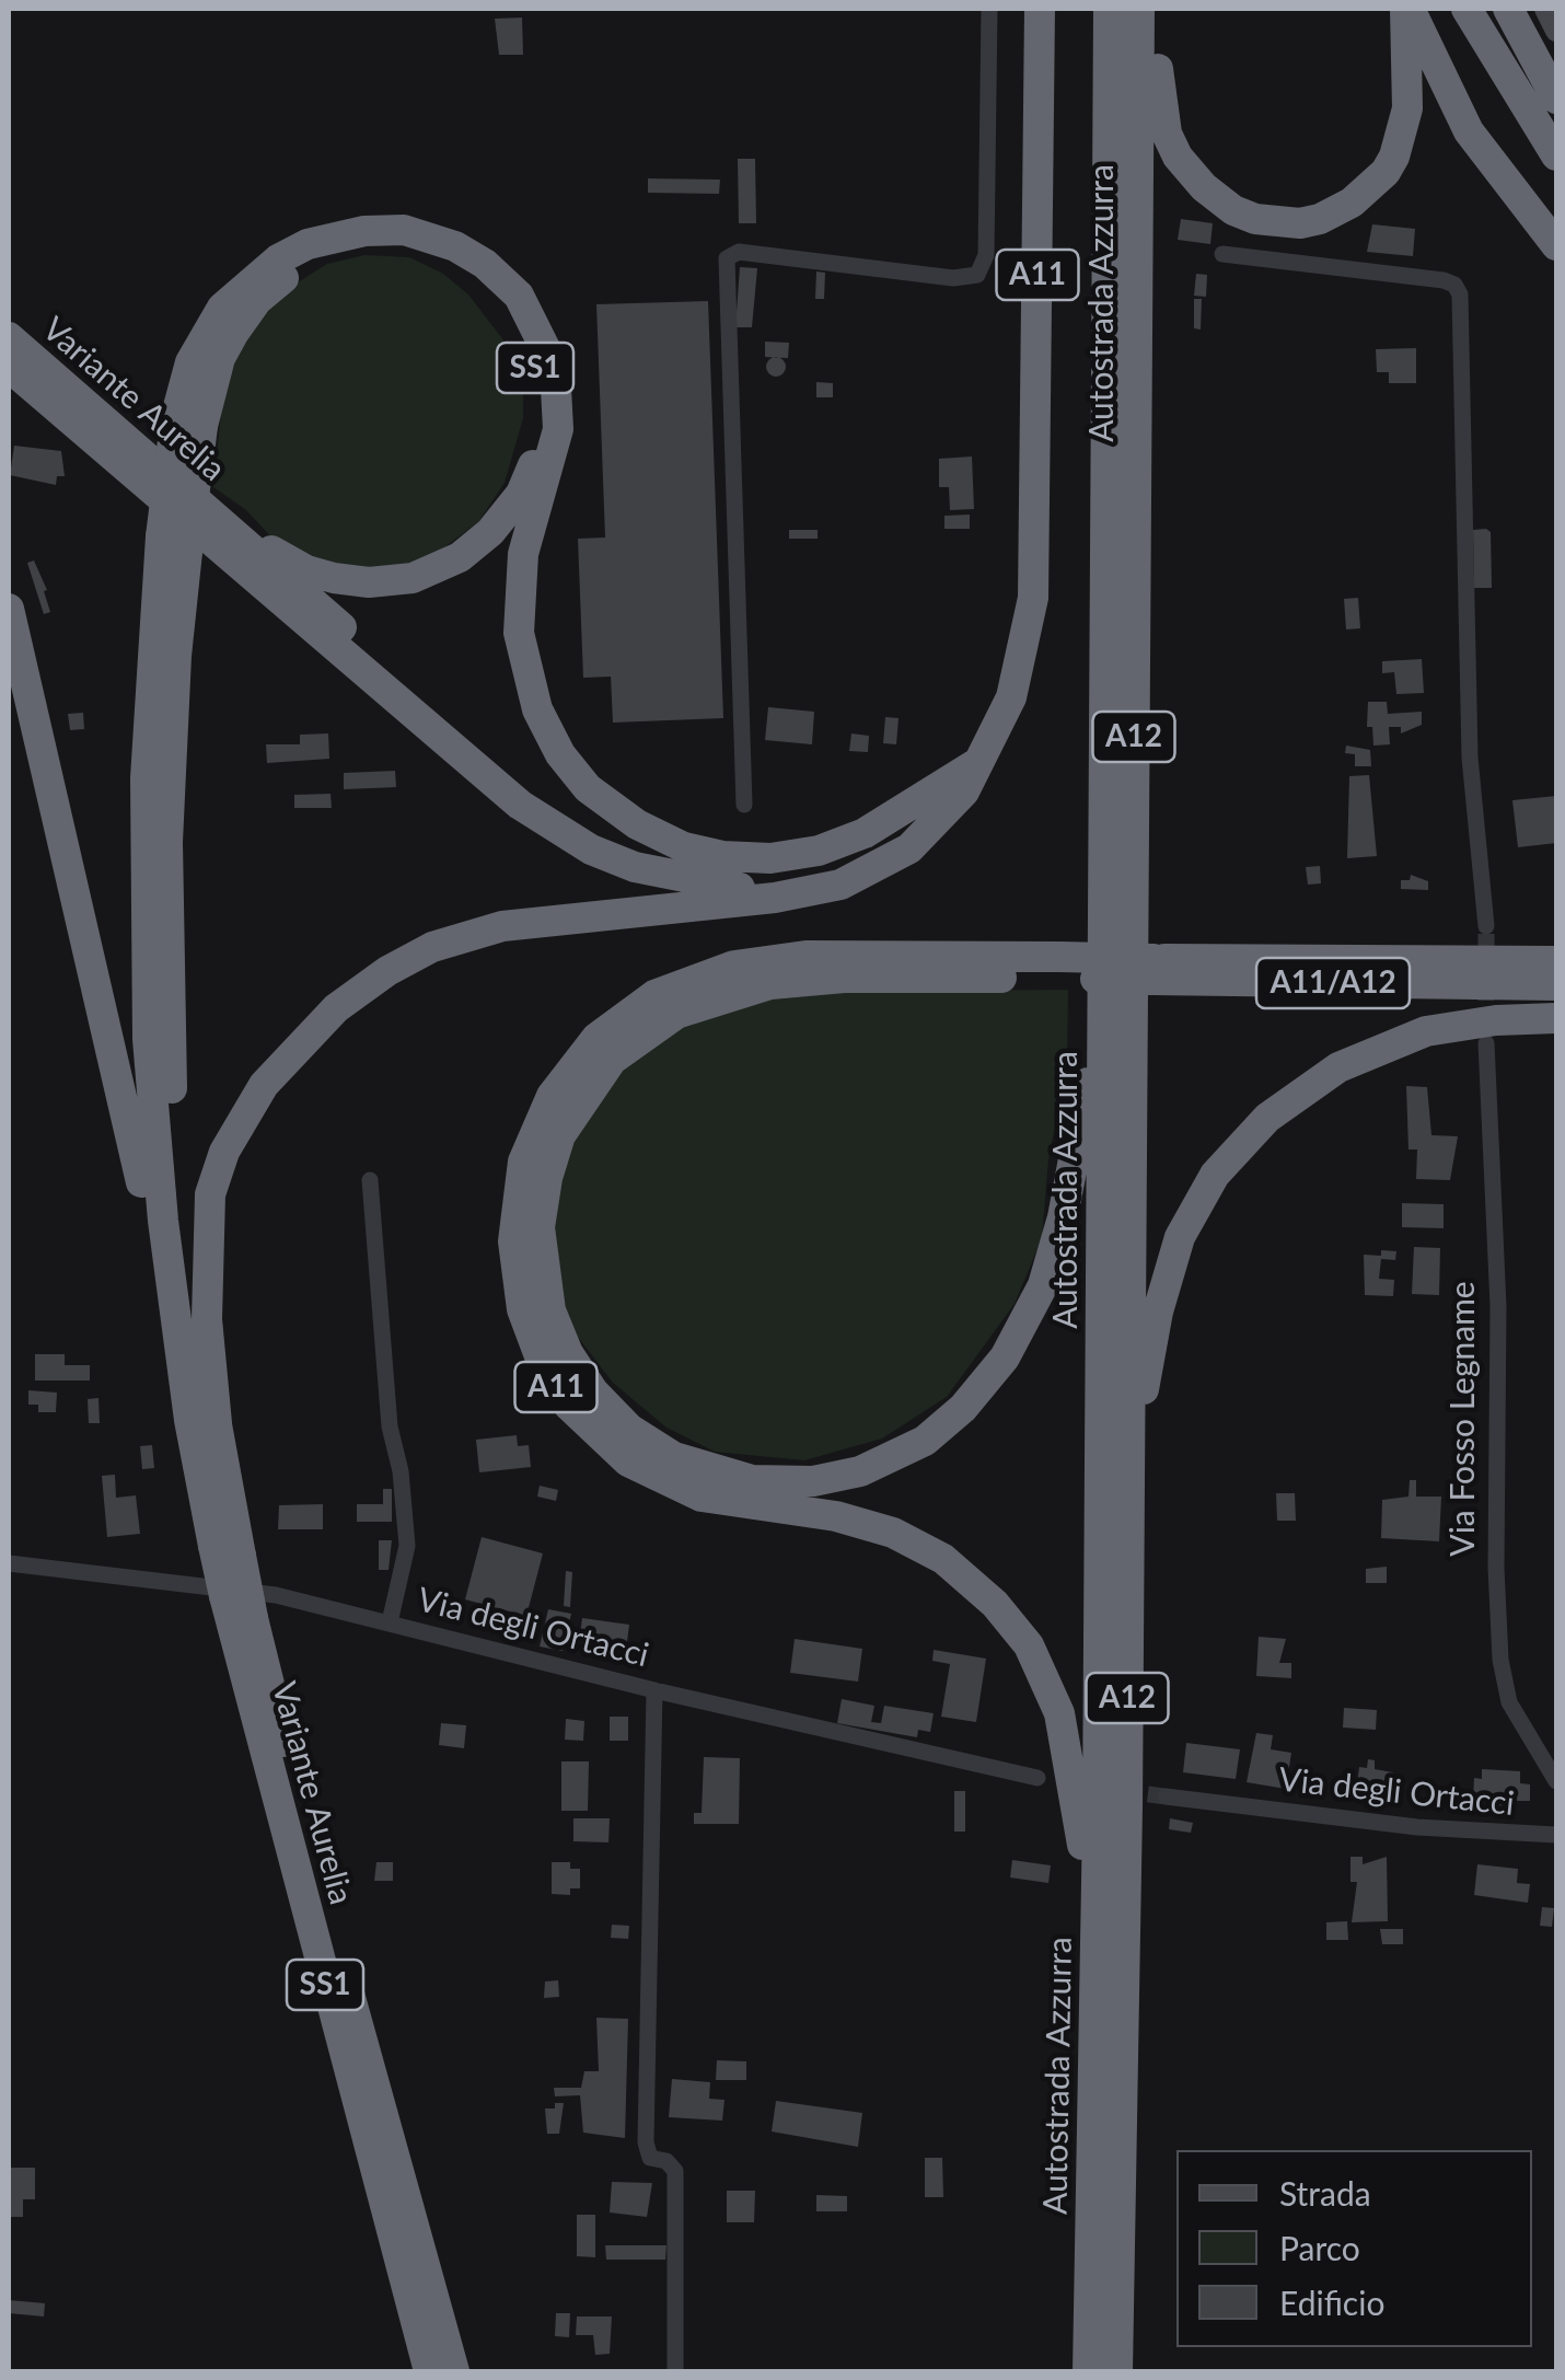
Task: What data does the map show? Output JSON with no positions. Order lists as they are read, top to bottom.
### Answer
{
  "streets": {
    "highway": [
      "A11",
      "Autostrada Azzurra",
      "SS1",
      "Variante Aurelia",
      "A12",
      "A11/A12"
    ],
    "street": ["Via Fosso Legname", "Via degli Ortacci"]
  },
  "crossings": [
    ["A11", "Autostrada Azzurra"],
    ["A11", "SS1"],
    ["A11", "Variante Aurelia"],
    ["A11", "A11/A12"],
    ["SS1", "Variante Aurelia"]
  ],
  "legend": ["Strada", "Parco", "Edificio"]
}
